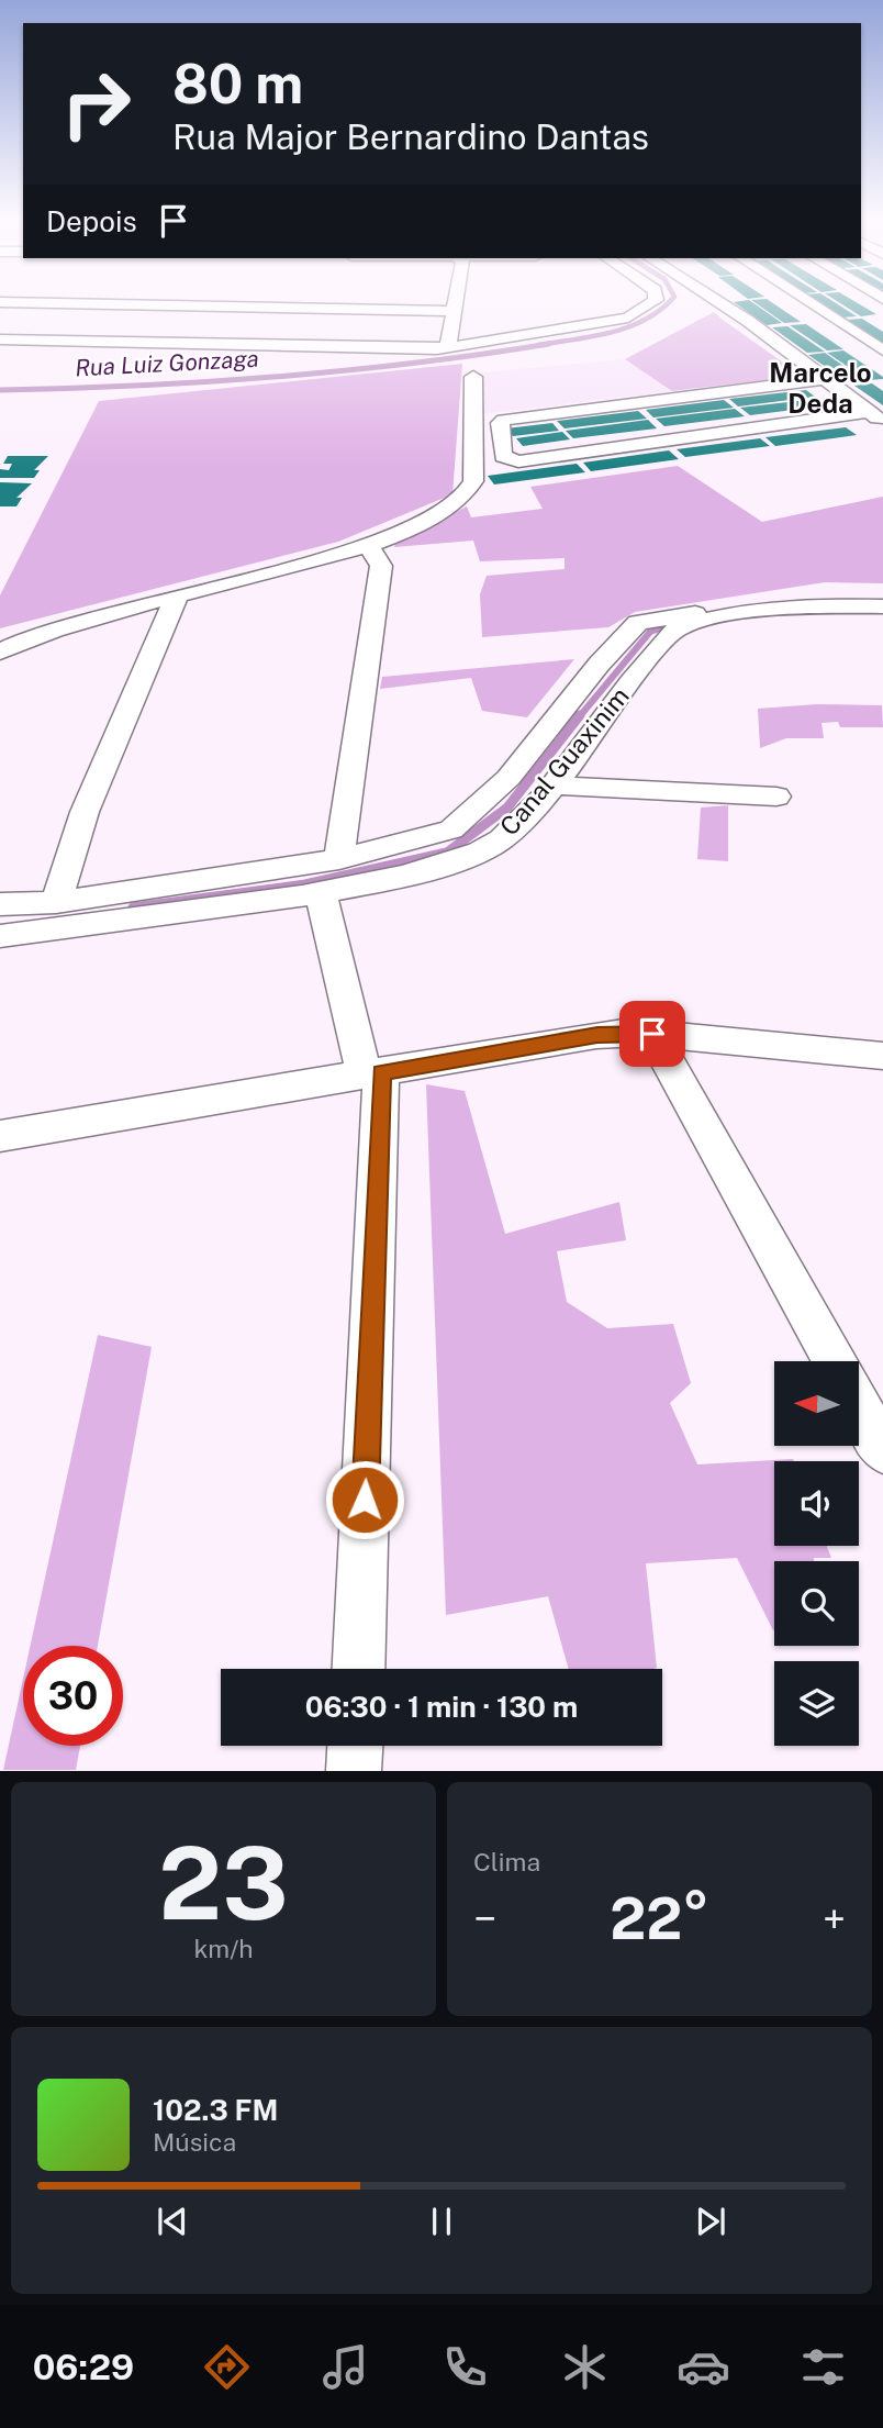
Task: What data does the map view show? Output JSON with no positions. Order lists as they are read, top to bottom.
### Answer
{
  "streets": {
    "street": ["Canal Guaxinim"]
  },
  "districts": ["Marcelo Deda"],
  "water": ["Rua Luiz Gonzaga"],
  "north": "left",
  "page": {
    "turn": ["80 m", "Rua Major Bernardino Dantas"],
    "then": "Depois",
    "limit": "30",
    "trip": "06:30 · 1 min · 130 m",
    "tile": [
      ["23", "km/h"],
      "Clima"
    ],
    "heat": ["−", "22°", "+"],
    "song": ["102.3 FM", "Música"],
    "tabs": "06:29"
  }
}
